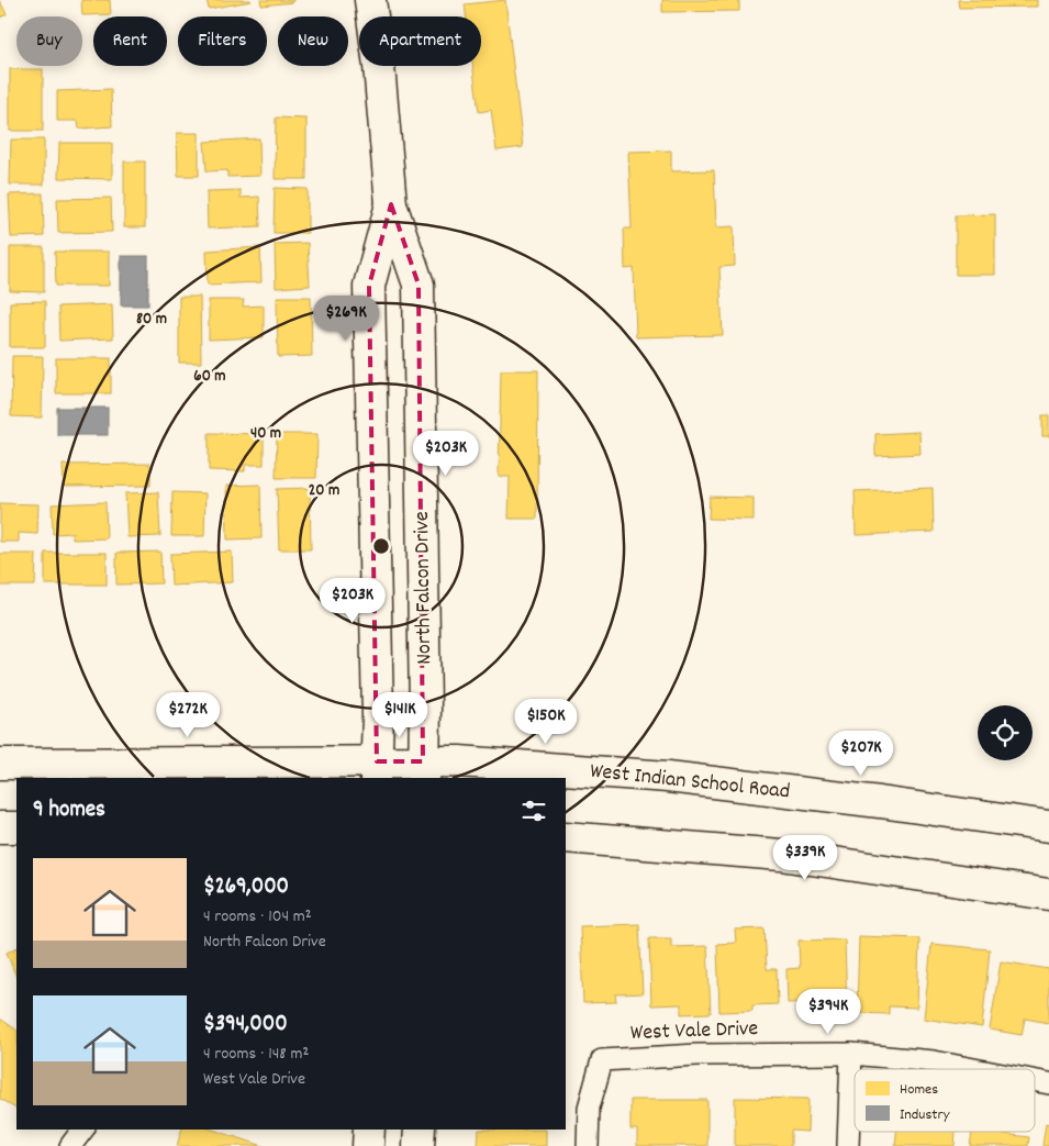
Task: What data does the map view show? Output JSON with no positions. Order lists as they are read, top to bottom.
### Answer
{
  "streets": {
    "main road": ["North Falcon Drive", "West Indian School Road"],
    "street": ["West Vale Drive"]
  },
  "crossings": [
    ["North Falcon Drive", "West Indian School Road"]
  ],
  "legend": ["Homes", "Industry"],
  "page": {
    "chip": [
      "Buy",
      "Rent",
      "Filters",
      "New",
      "Apartment"
    ],
    "price": [
      "$269K",
      "$203K",
      "$203K",
      "$272K",
      "$141K",
      "$150K",
      "$207K",
      "$339K",
      "$394K"
    ],
    "heading": "9 homes",
    "list": [
      {
        "name": "$269,000",
        "note": "4 rooms · 104 m² · North Falcon Drive"
      },
      {
        "name": "$394,000",
        "note": "4 rooms · 148 m² · West Vale Drive"
      }
    ]
  },
  "rings": [
    "80 m",
    "60 m",
    "40 m",
    "20 m"
  ]
}
